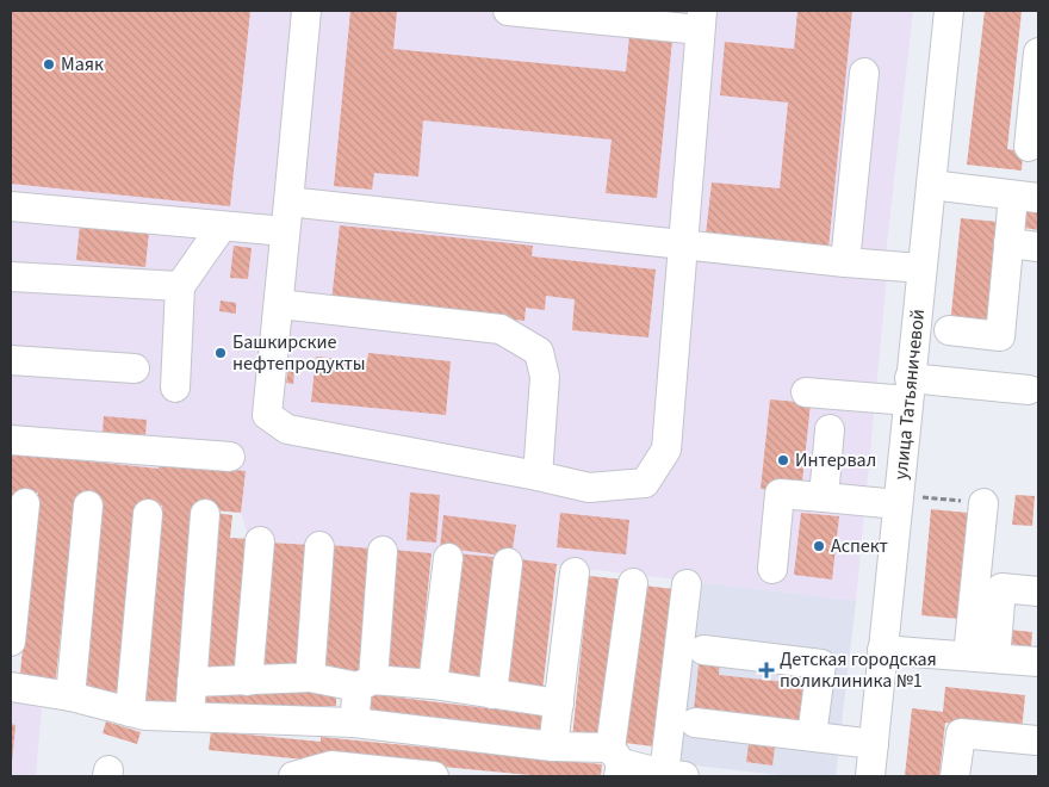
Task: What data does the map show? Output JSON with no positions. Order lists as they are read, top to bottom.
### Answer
{
  "streets": {
    "street": ["улица Татьяничевой"]
  },
  "places": {
    "other": [
      "Маяк",
      "Башкирские нефтепродукты",
      "Интервал",
      "Аспект"
    ],
    "health": ["Детская городская поликлиника №1"]
  }
}
